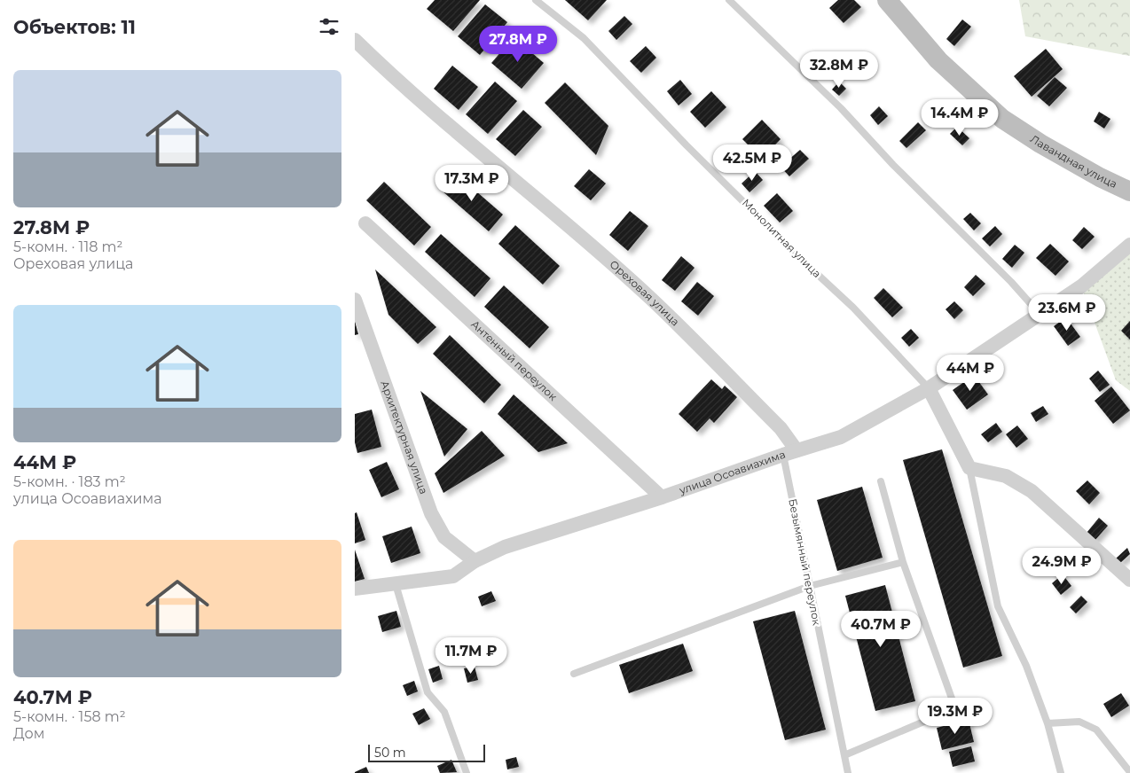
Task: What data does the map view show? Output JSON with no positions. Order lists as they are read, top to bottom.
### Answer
{
  "streets": {
    "street": [
      "Лавандная улица",
      "Ореховая улица",
      "Антенный переулок",
      "Архитектурная улица",
      "улица Осоавиахима"
    ],
    "lane": ["Монолитная улица", "Безымянный переулок"]
  },
  "crossings": [
    ["Монолитная улица", "улица Осоавиахима"],
    ["Ореховая улица", "улица Осоавиахима"],
    ["Ореховая улица", "Безымянный переулок"],
    ["Антенный переулок", "улица Осоавиахима"],
    ["Архитектурная улица", "улица Осоавиахима"],
    ["улица Осоавиахима", "Безымянный переулок"]
  ],
  "scale_bar": "50 m",
  "page": {
    "heading": "Объектов: 11",
    "price": [
      "27.8M ₽",
      "32.8M ₽",
      "14.4M ₽",
      "42.5M ₽",
      "17.3M ₽",
      "23.6M ₽",
      "44M ₽",
      "24.9M ₽",
      "40.7M ₽",
      "11.7M ₽",
      "19.3M ₽"
    ],
    "list": [
      {
        "name": "27.8M ₽",
        "note": "5-комн. · 118 m² · Ореховая улица"
      },
      {
        "name": "44M ₽",
        "note": "5-комн. · 183 m² · улица Осоавиахима"
      },
      {
        "name": "40.7M ₽",
        "note": "5-комн. · 158 m² · Дом"
      }
    ],
    "scale": "50 m"
  }
}
